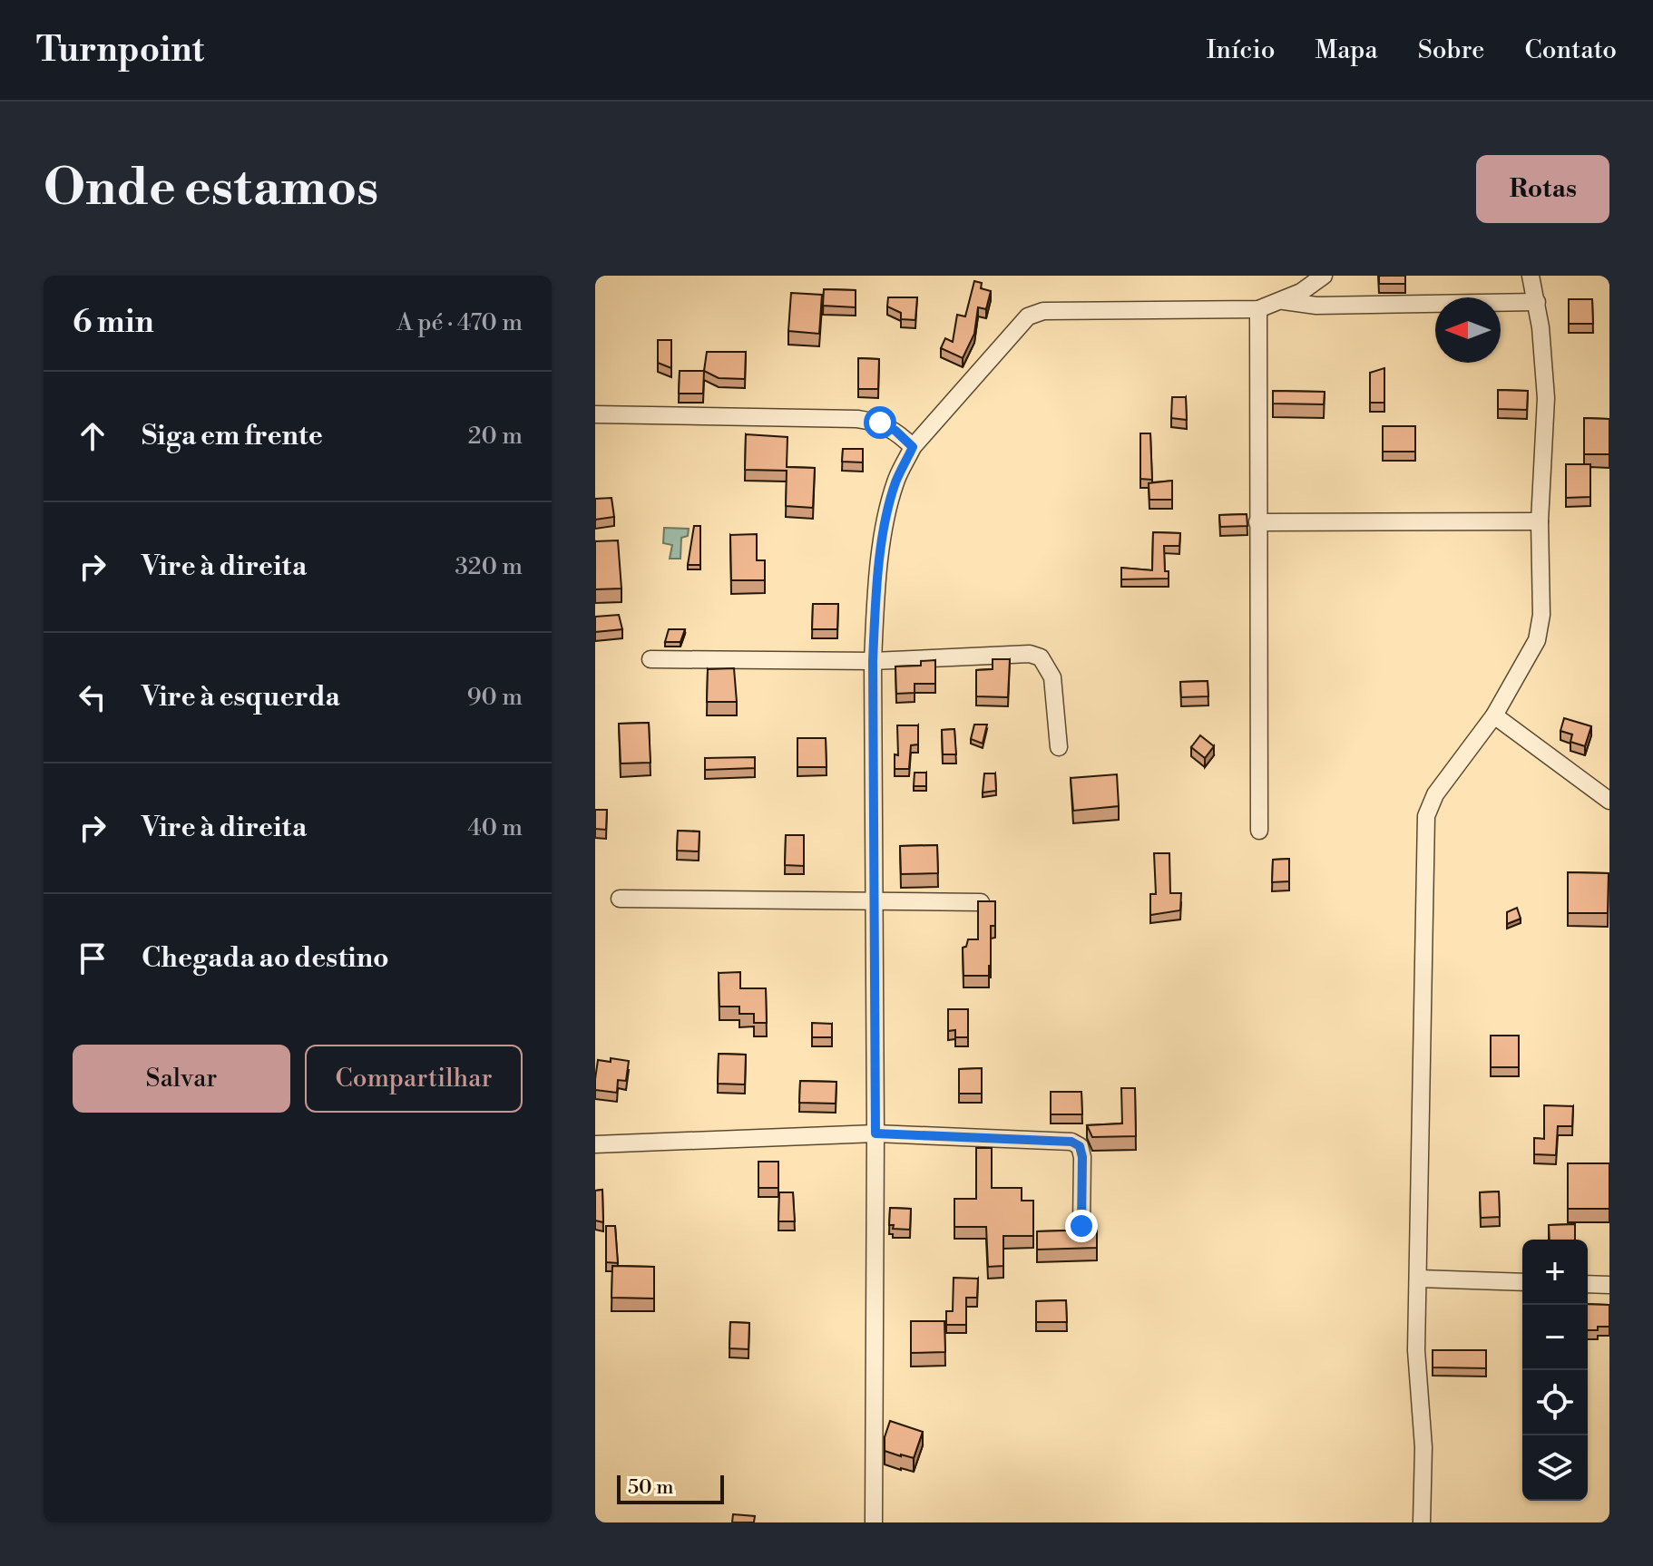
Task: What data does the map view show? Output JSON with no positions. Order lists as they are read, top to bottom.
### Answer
{
  "scale_bar": "50 m",
  "north": "left",
  "page": {
    "header": "Turnpoint",
    "nav": [
      "Início",
      "Mapa",
      "Sobre",
      "Contato"
    ],
    "buttons": [
      "Rotas",
      ["Salvar", "Compartilhar"]
    ],
    "title": "Onde estamos",
    "heading": ["6 min", "A pé · 470 m"],
    "list": [
      ["Siga em frente", "20 m"],
      ["Vire à direita", "320 m"],
      ["Vire à esquerda", "90 m"],
      ["Vire à direita", "40 m"],
      "Chegada ao destino"
    ],
    "map_buttons": ["+", "−"],
    "scale": "50 m"
  }
}
